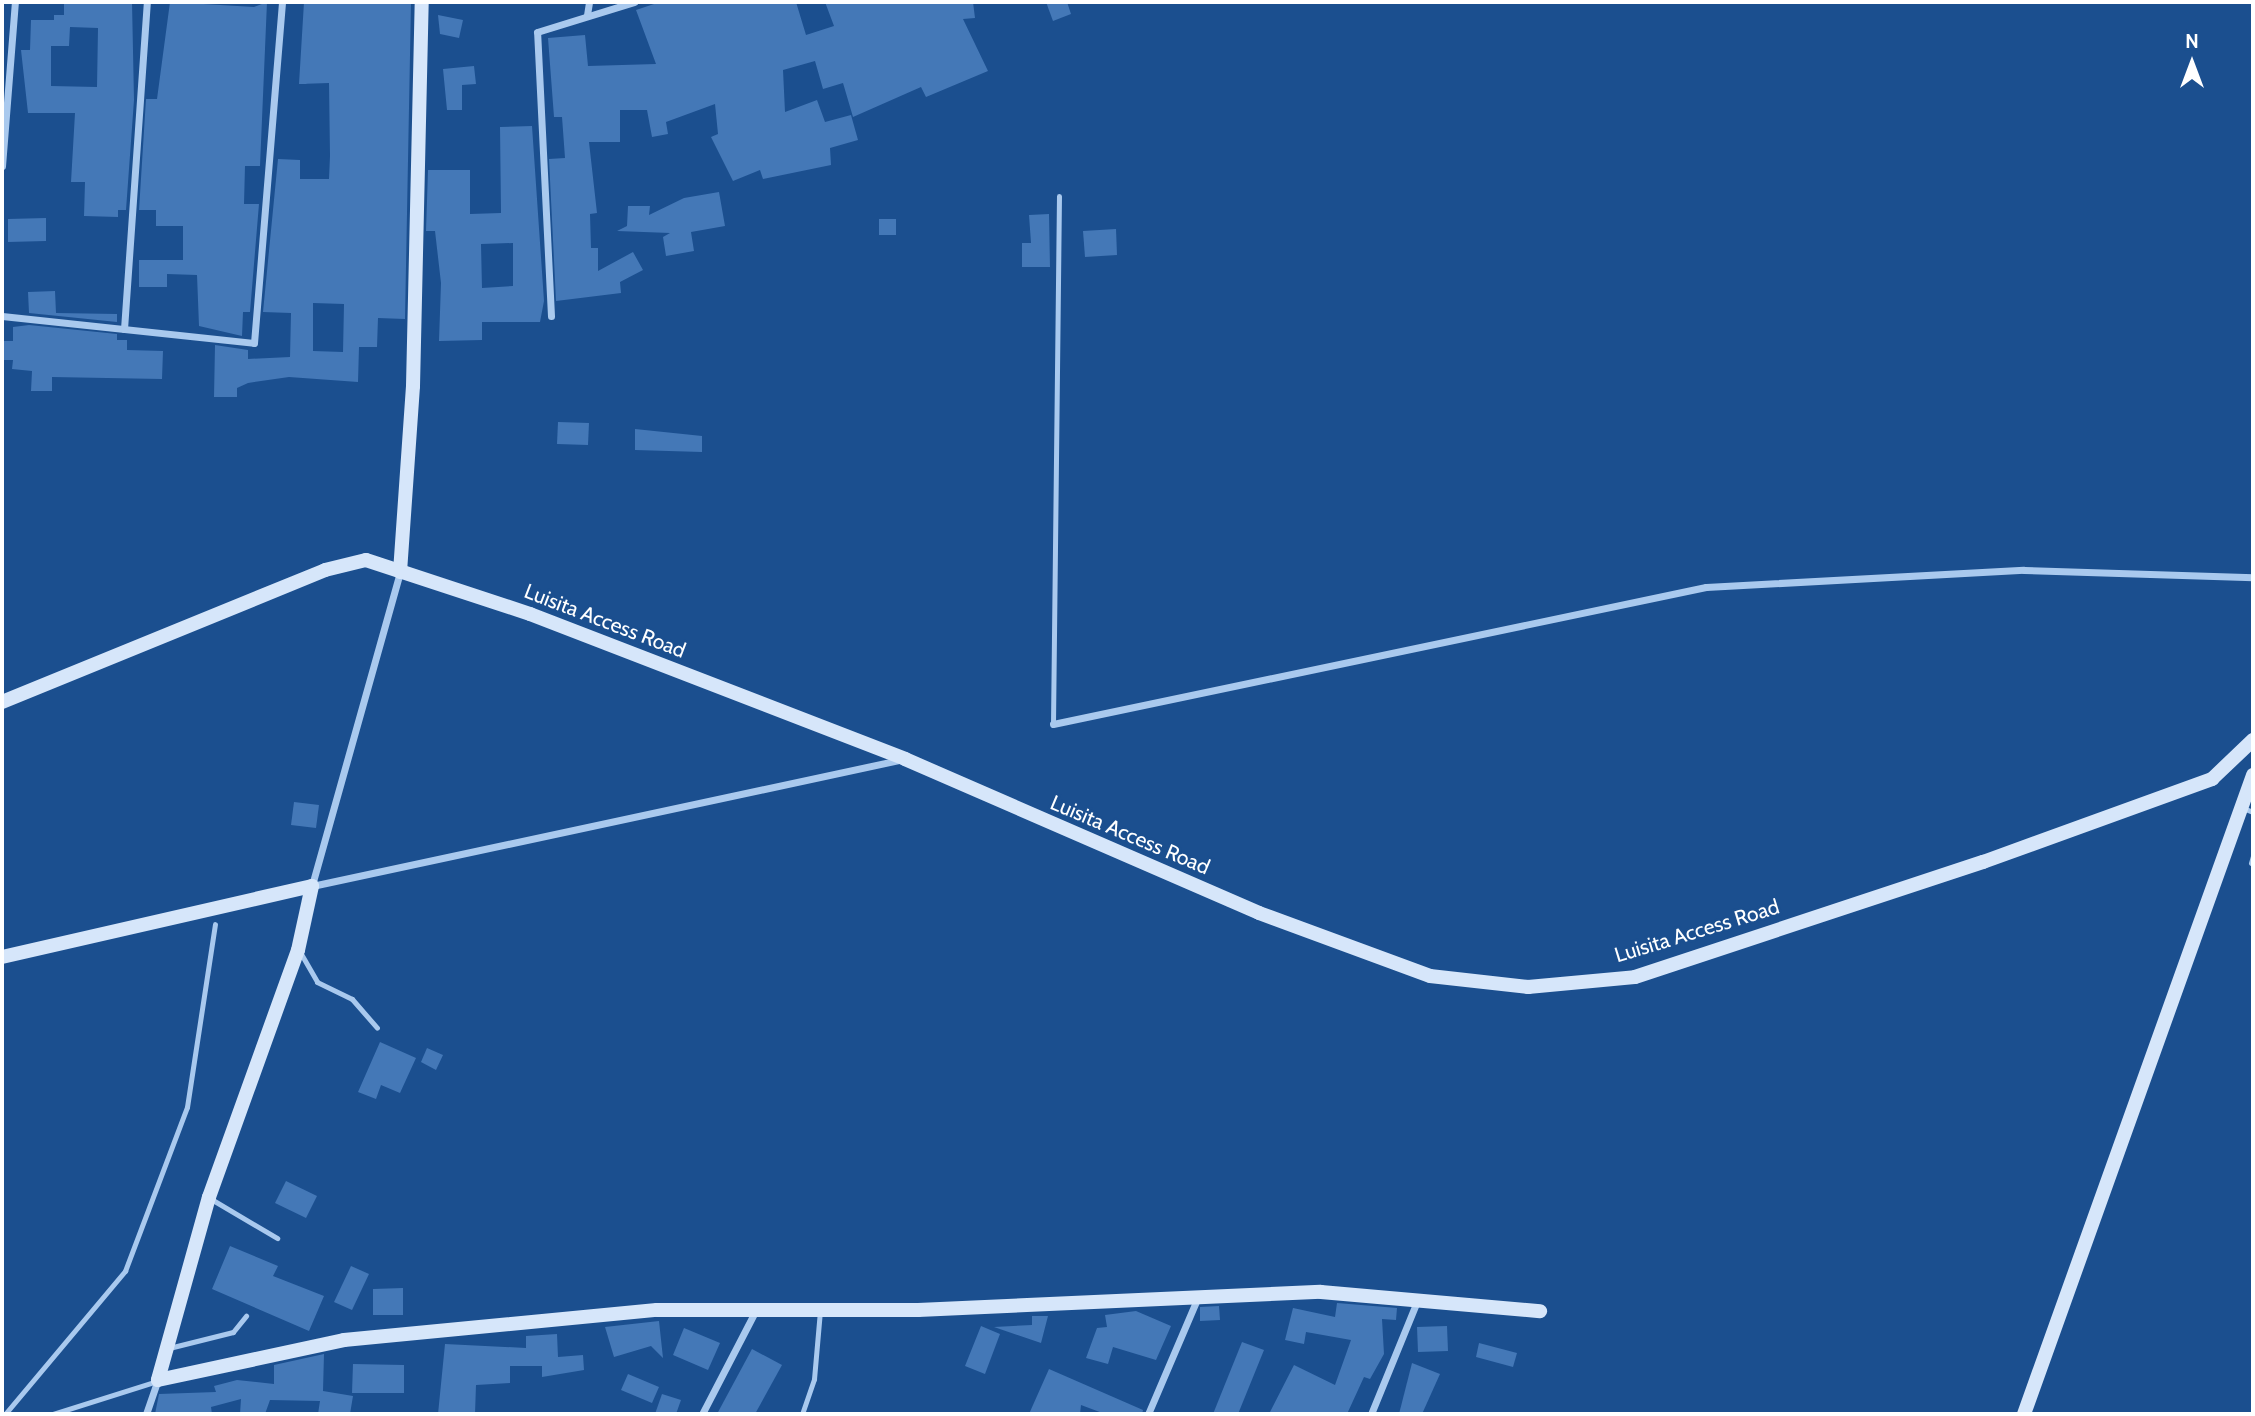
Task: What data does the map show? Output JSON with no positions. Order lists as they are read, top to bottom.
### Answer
{
  "streets": {
    "street": ["Luisita Access Road"]
  },
  "north": "top"
}
